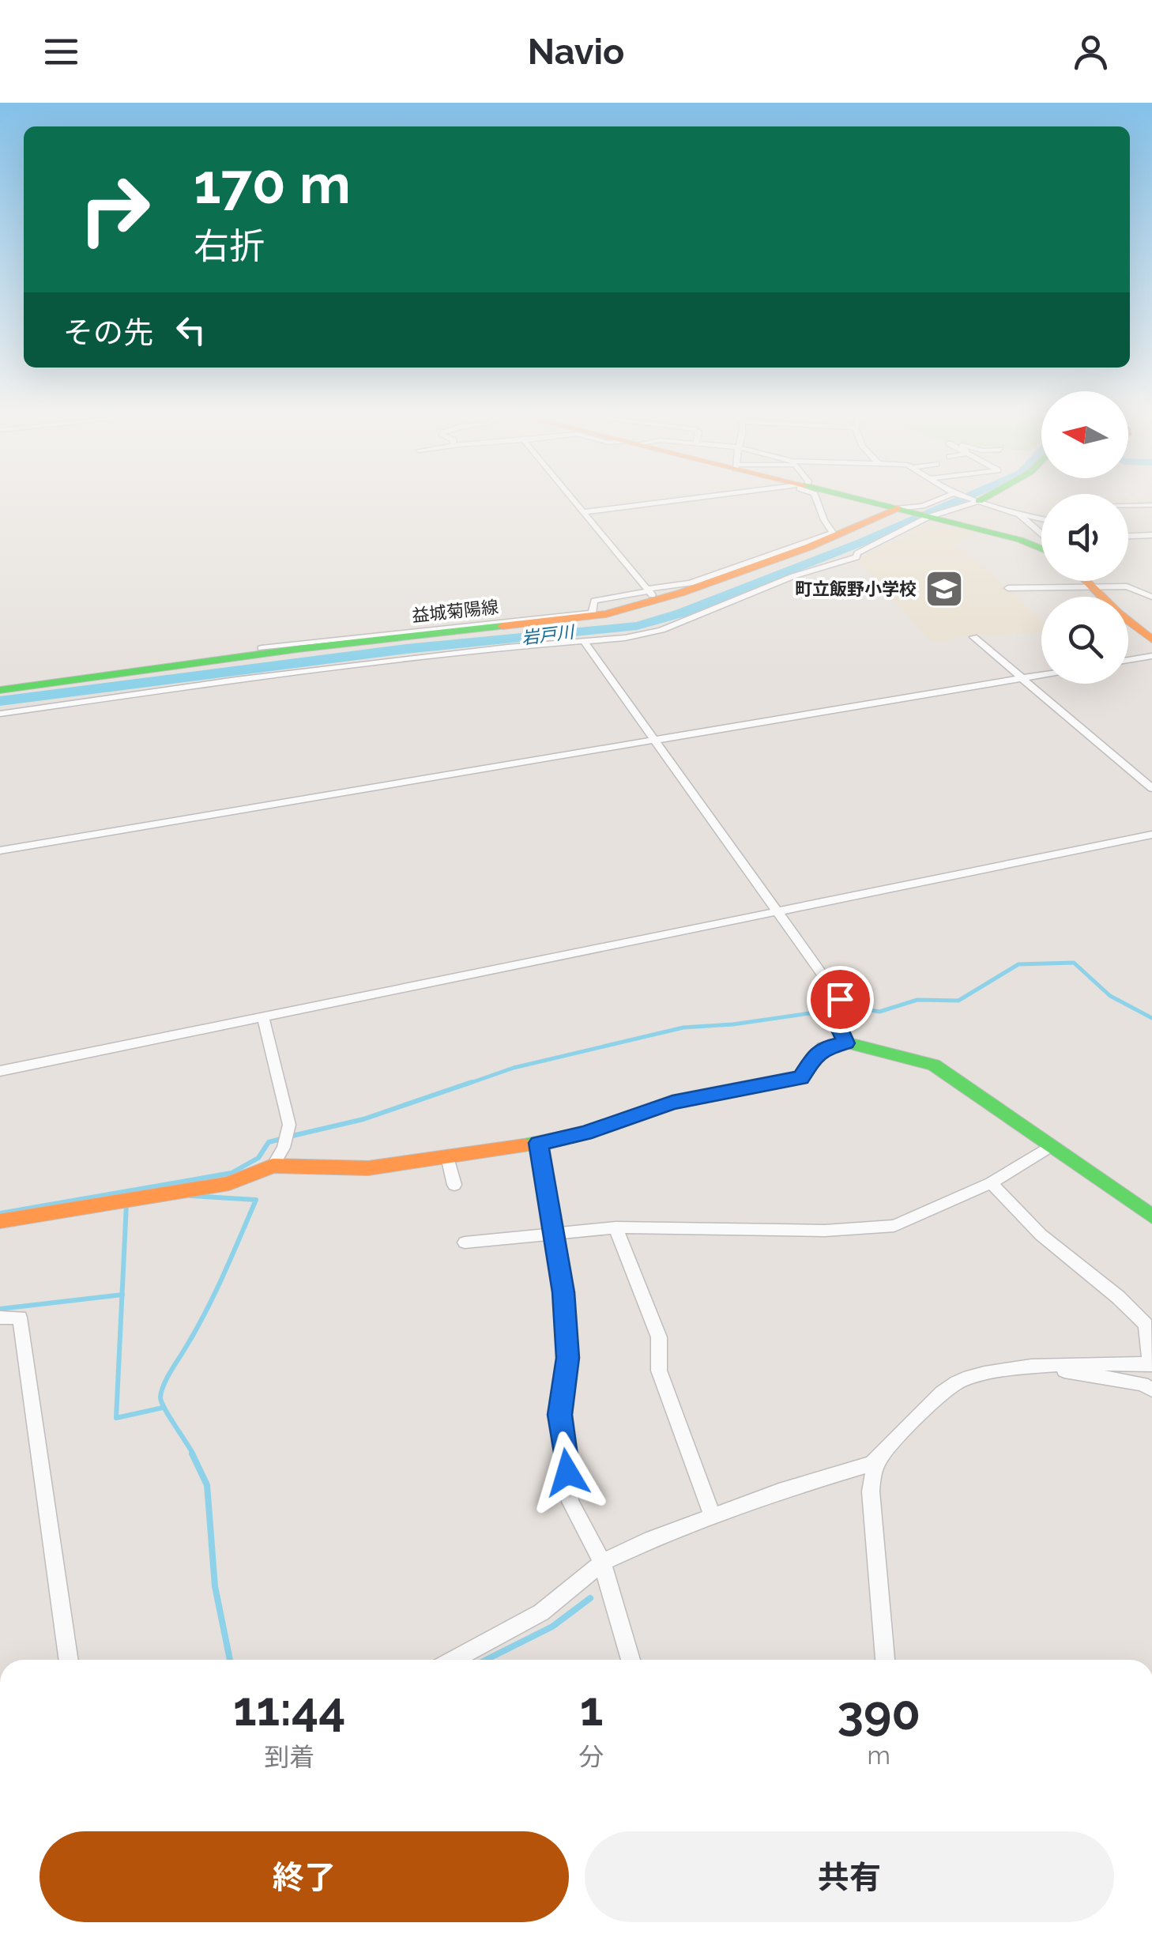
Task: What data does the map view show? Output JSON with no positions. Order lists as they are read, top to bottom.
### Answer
{
  "streets": {
    "main road": ["益城菊陽線"]
  },
  "water": ["岩戸川"],
  "places": {
    "school or university": ["町立飯野小学校"]
  },
  "north": "left",
  "page": {
    "header": "Navio",
    "turn": ["170 m", "右折"],
    "then": "その先",
    "eta": [
      "11:44",
      "到着",
      "1",
      "分",
      "390",
      "m"
    ],
    "buttons": ["終了", "共有"]
  }
}
